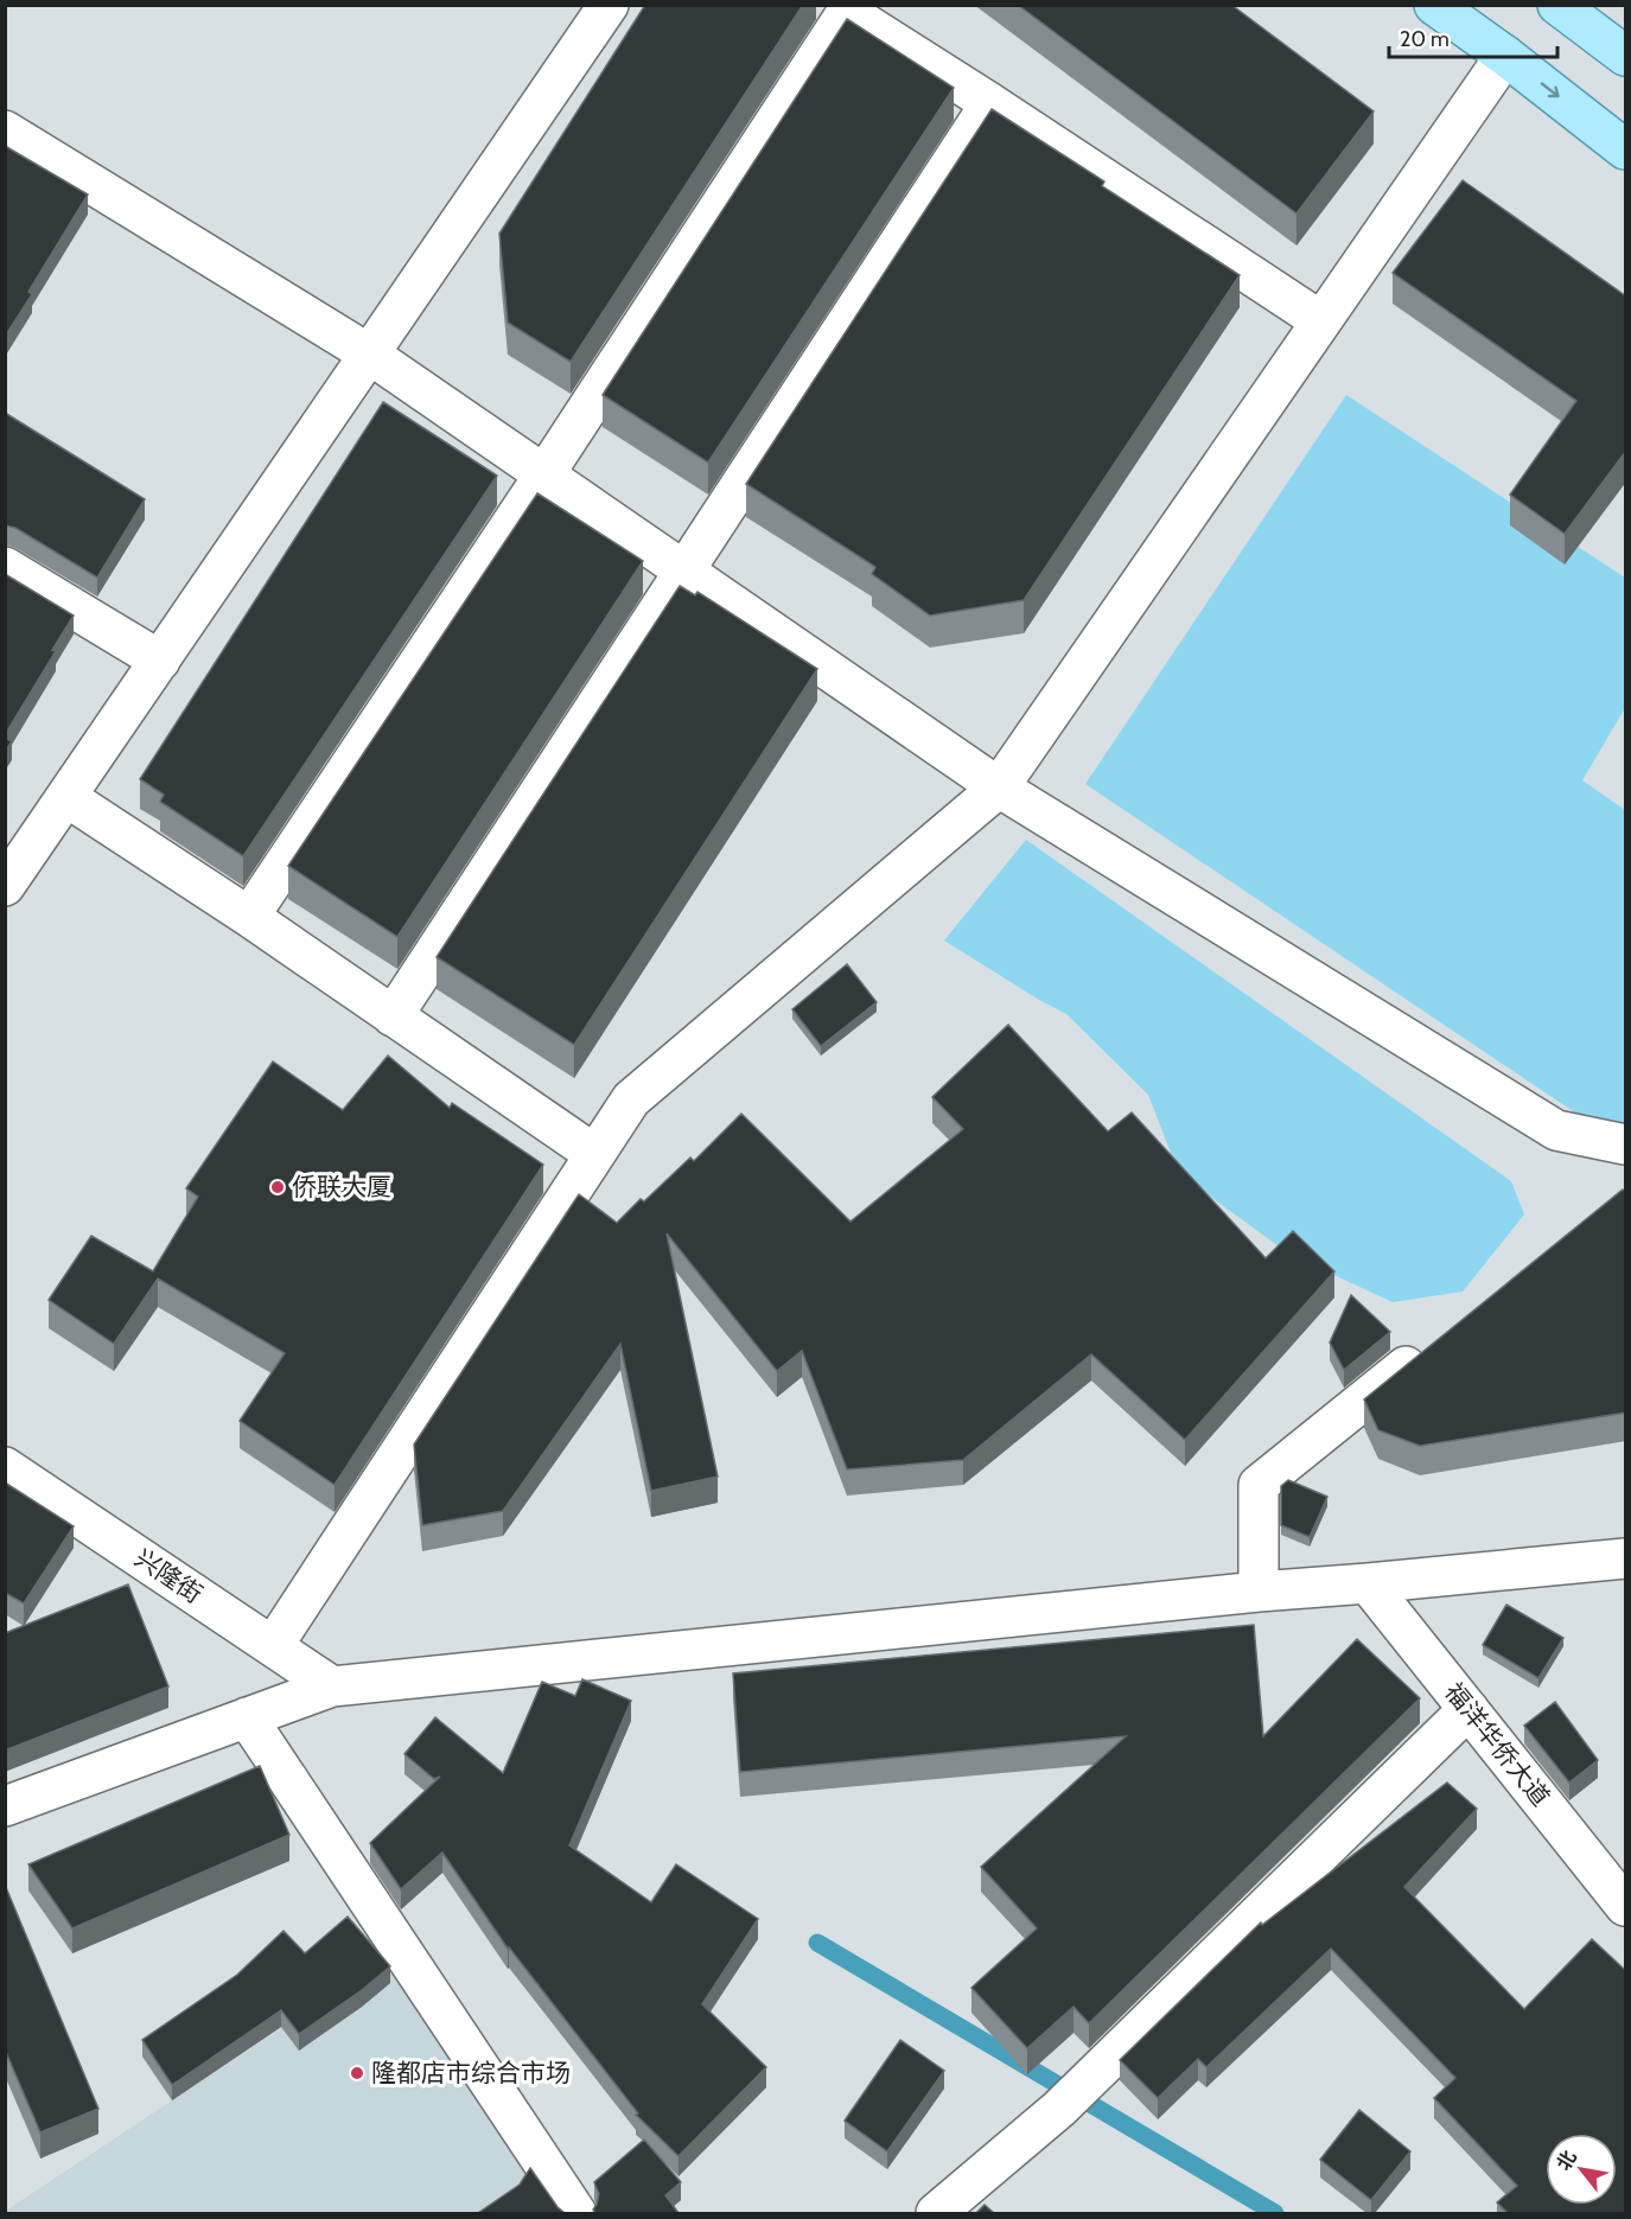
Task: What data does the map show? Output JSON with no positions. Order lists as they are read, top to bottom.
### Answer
{
  "streets": {
    "street": ["兴隆街", "福洋华侨大道"]
  },
  "places": ["侨联大厦", "隆都店市综合市场"],
  "scale_bar": "20 m",
  "north": "top left"
}
